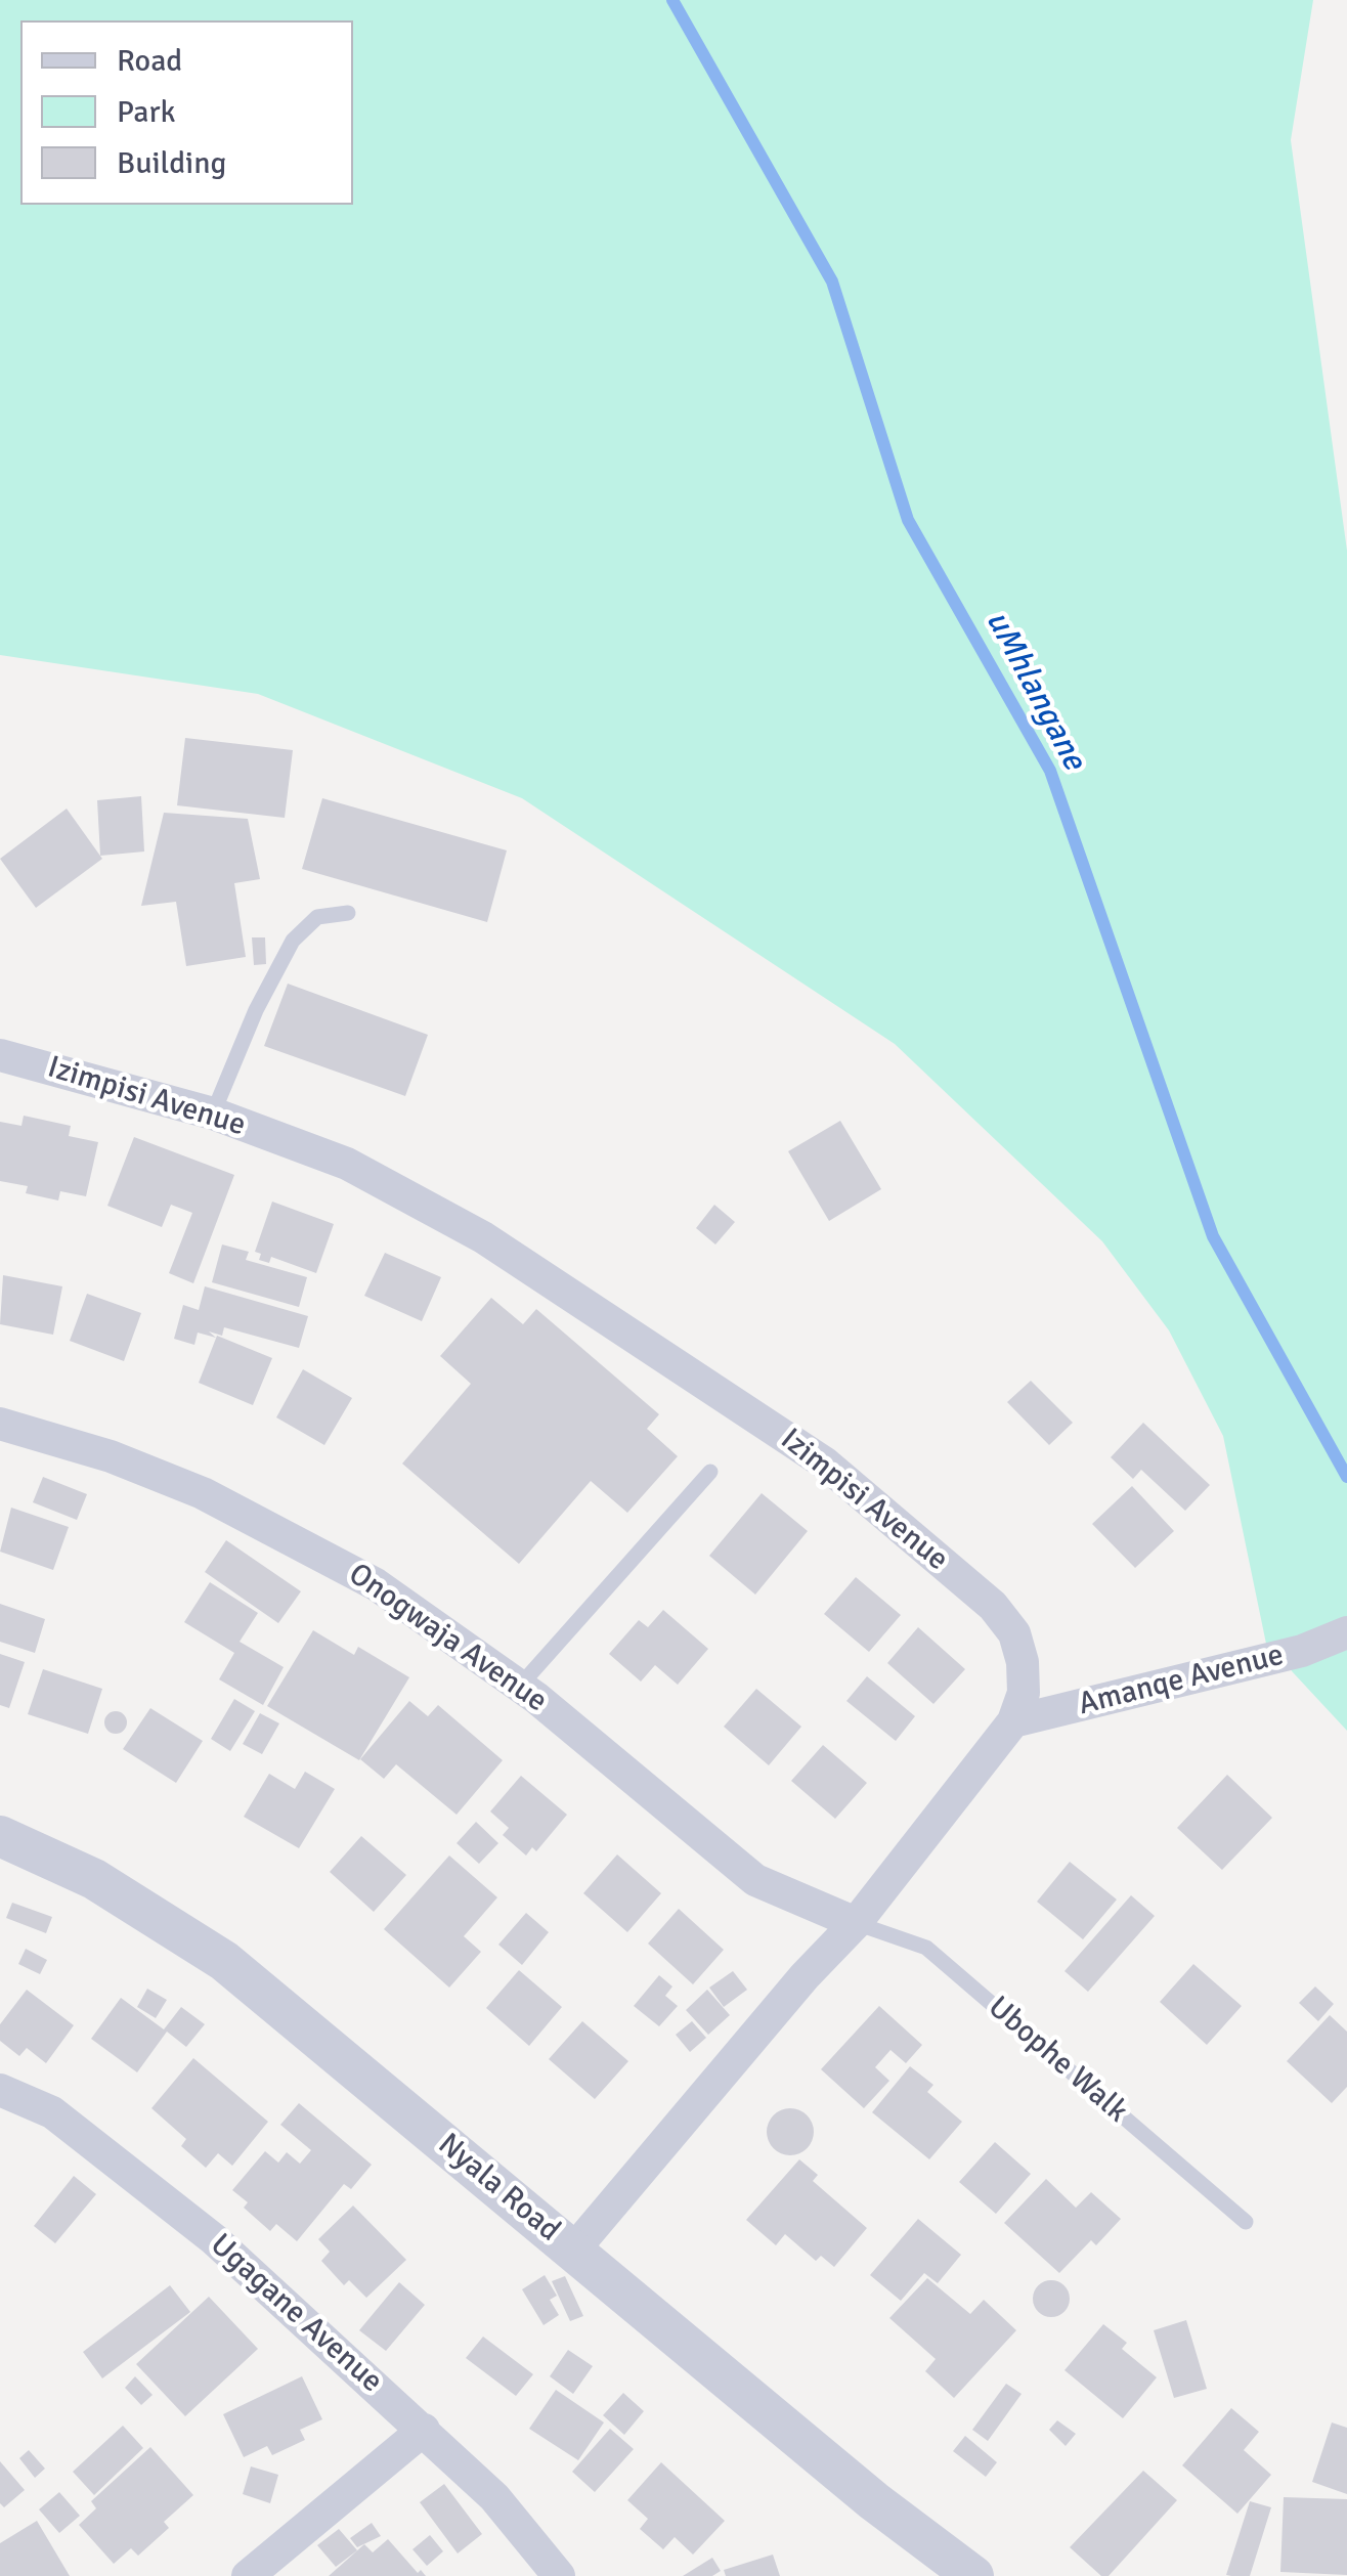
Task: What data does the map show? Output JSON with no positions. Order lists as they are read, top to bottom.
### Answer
{
  "streets": {
    "street": [
      "Izimpisi Avenue",
      "Onogwaja Avenue",
      "Amanqe Avenue",
      "Nyala Road",
      "Ugagane Avenue"
    ],
    "lane": ["Ubophe Walk"]
  },
  "crossings": [
    ["Izimpisi Avenue", "Onogwaja Avenue"],
    ["Izimpisi Avenue", "Amanqe Avenue"],
    ["Izimpisi Avenue", "Ubophe Walk"],
    ["Izimpisi Avenue", "Nyala Road"],
    ["Onogwaja Avenue", "Ubophe Walk"]
  ],
  "water": ["uMhlangane"],
  "legend": ["Road", "Park", "Building"]
}
